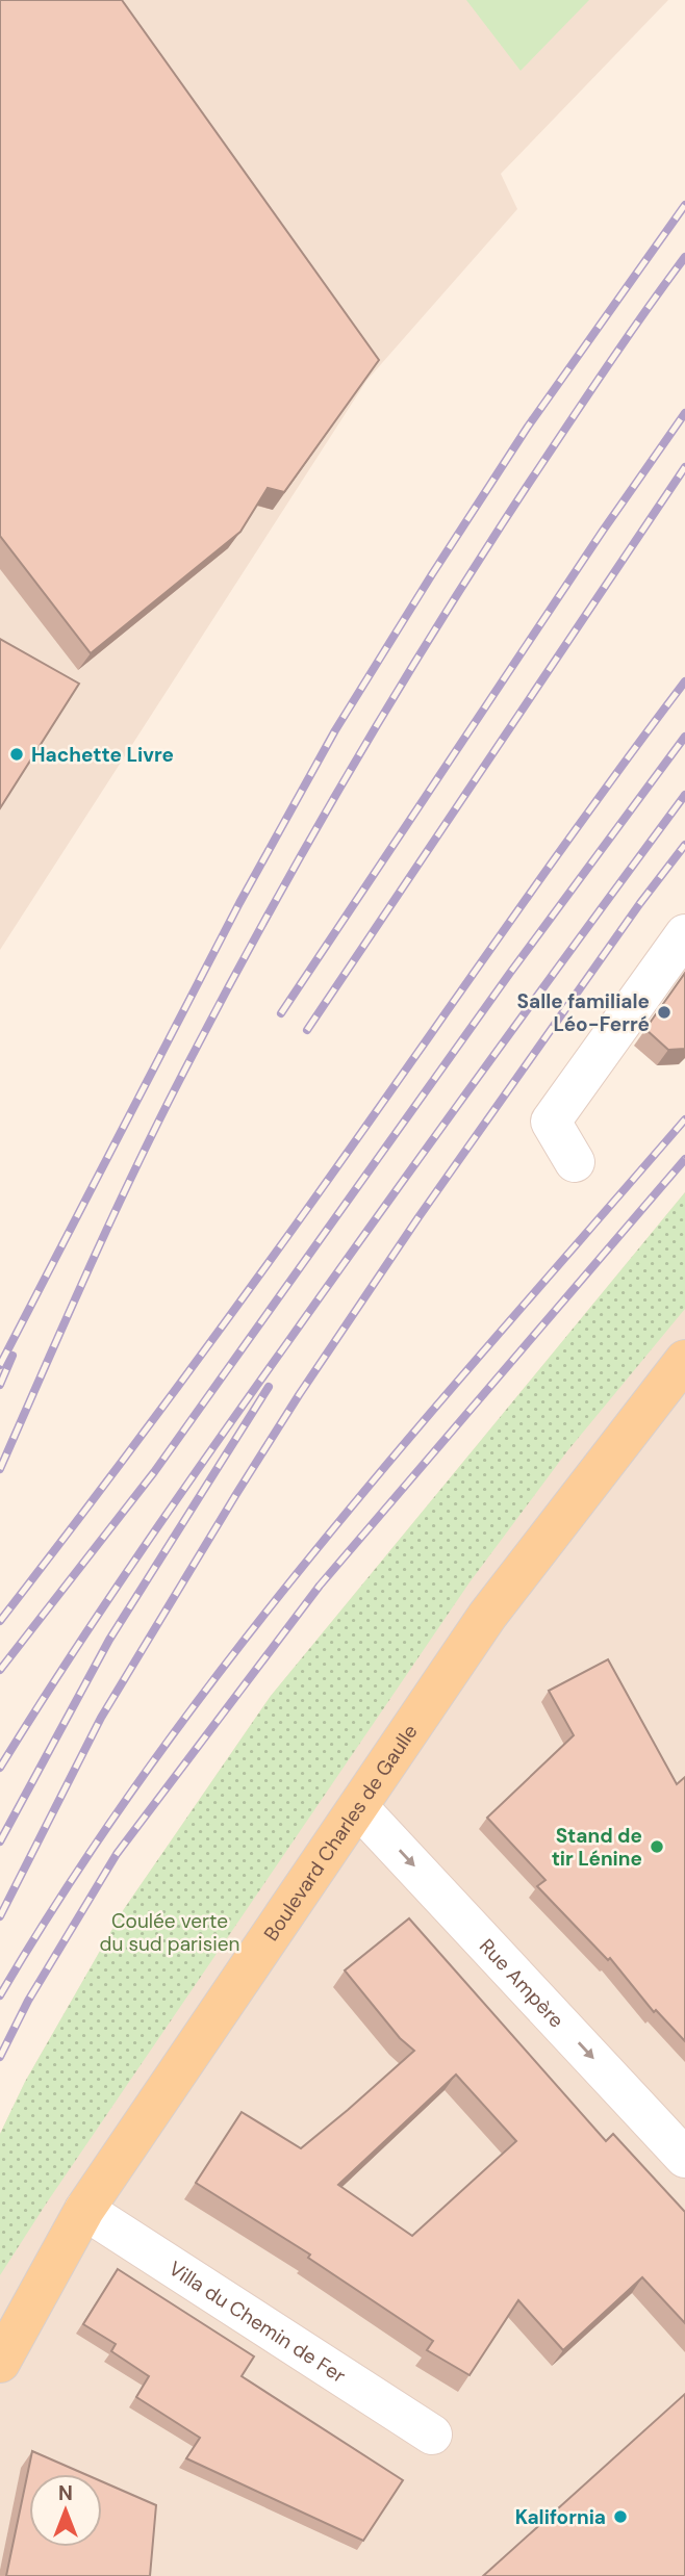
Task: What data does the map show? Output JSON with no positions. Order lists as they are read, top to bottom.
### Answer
{
  "streets": {
    "main road": ["Boulevard Charles de Gaulle"],
    "street": ["Rue Ampère", "Villa du Chemin de Fer"]
  },
  "crossings": [
    ["Boulevard Charles de Gaulle", "Rue Ampère"],
    ["Boulevard Charles de Gaulle", "Villa du Chemin de Fer"]
  ],
  "one_way": ["Rue Ampère"],
  "parks": ["Coulée verte du sud parisien"],
  "places": [
    "Hachette Livre",
    "Salle familiale Léo-Ferré",
    "Stand de tir Lénine",
    "Kalifornia"
  ],
  "north": "top"
}
